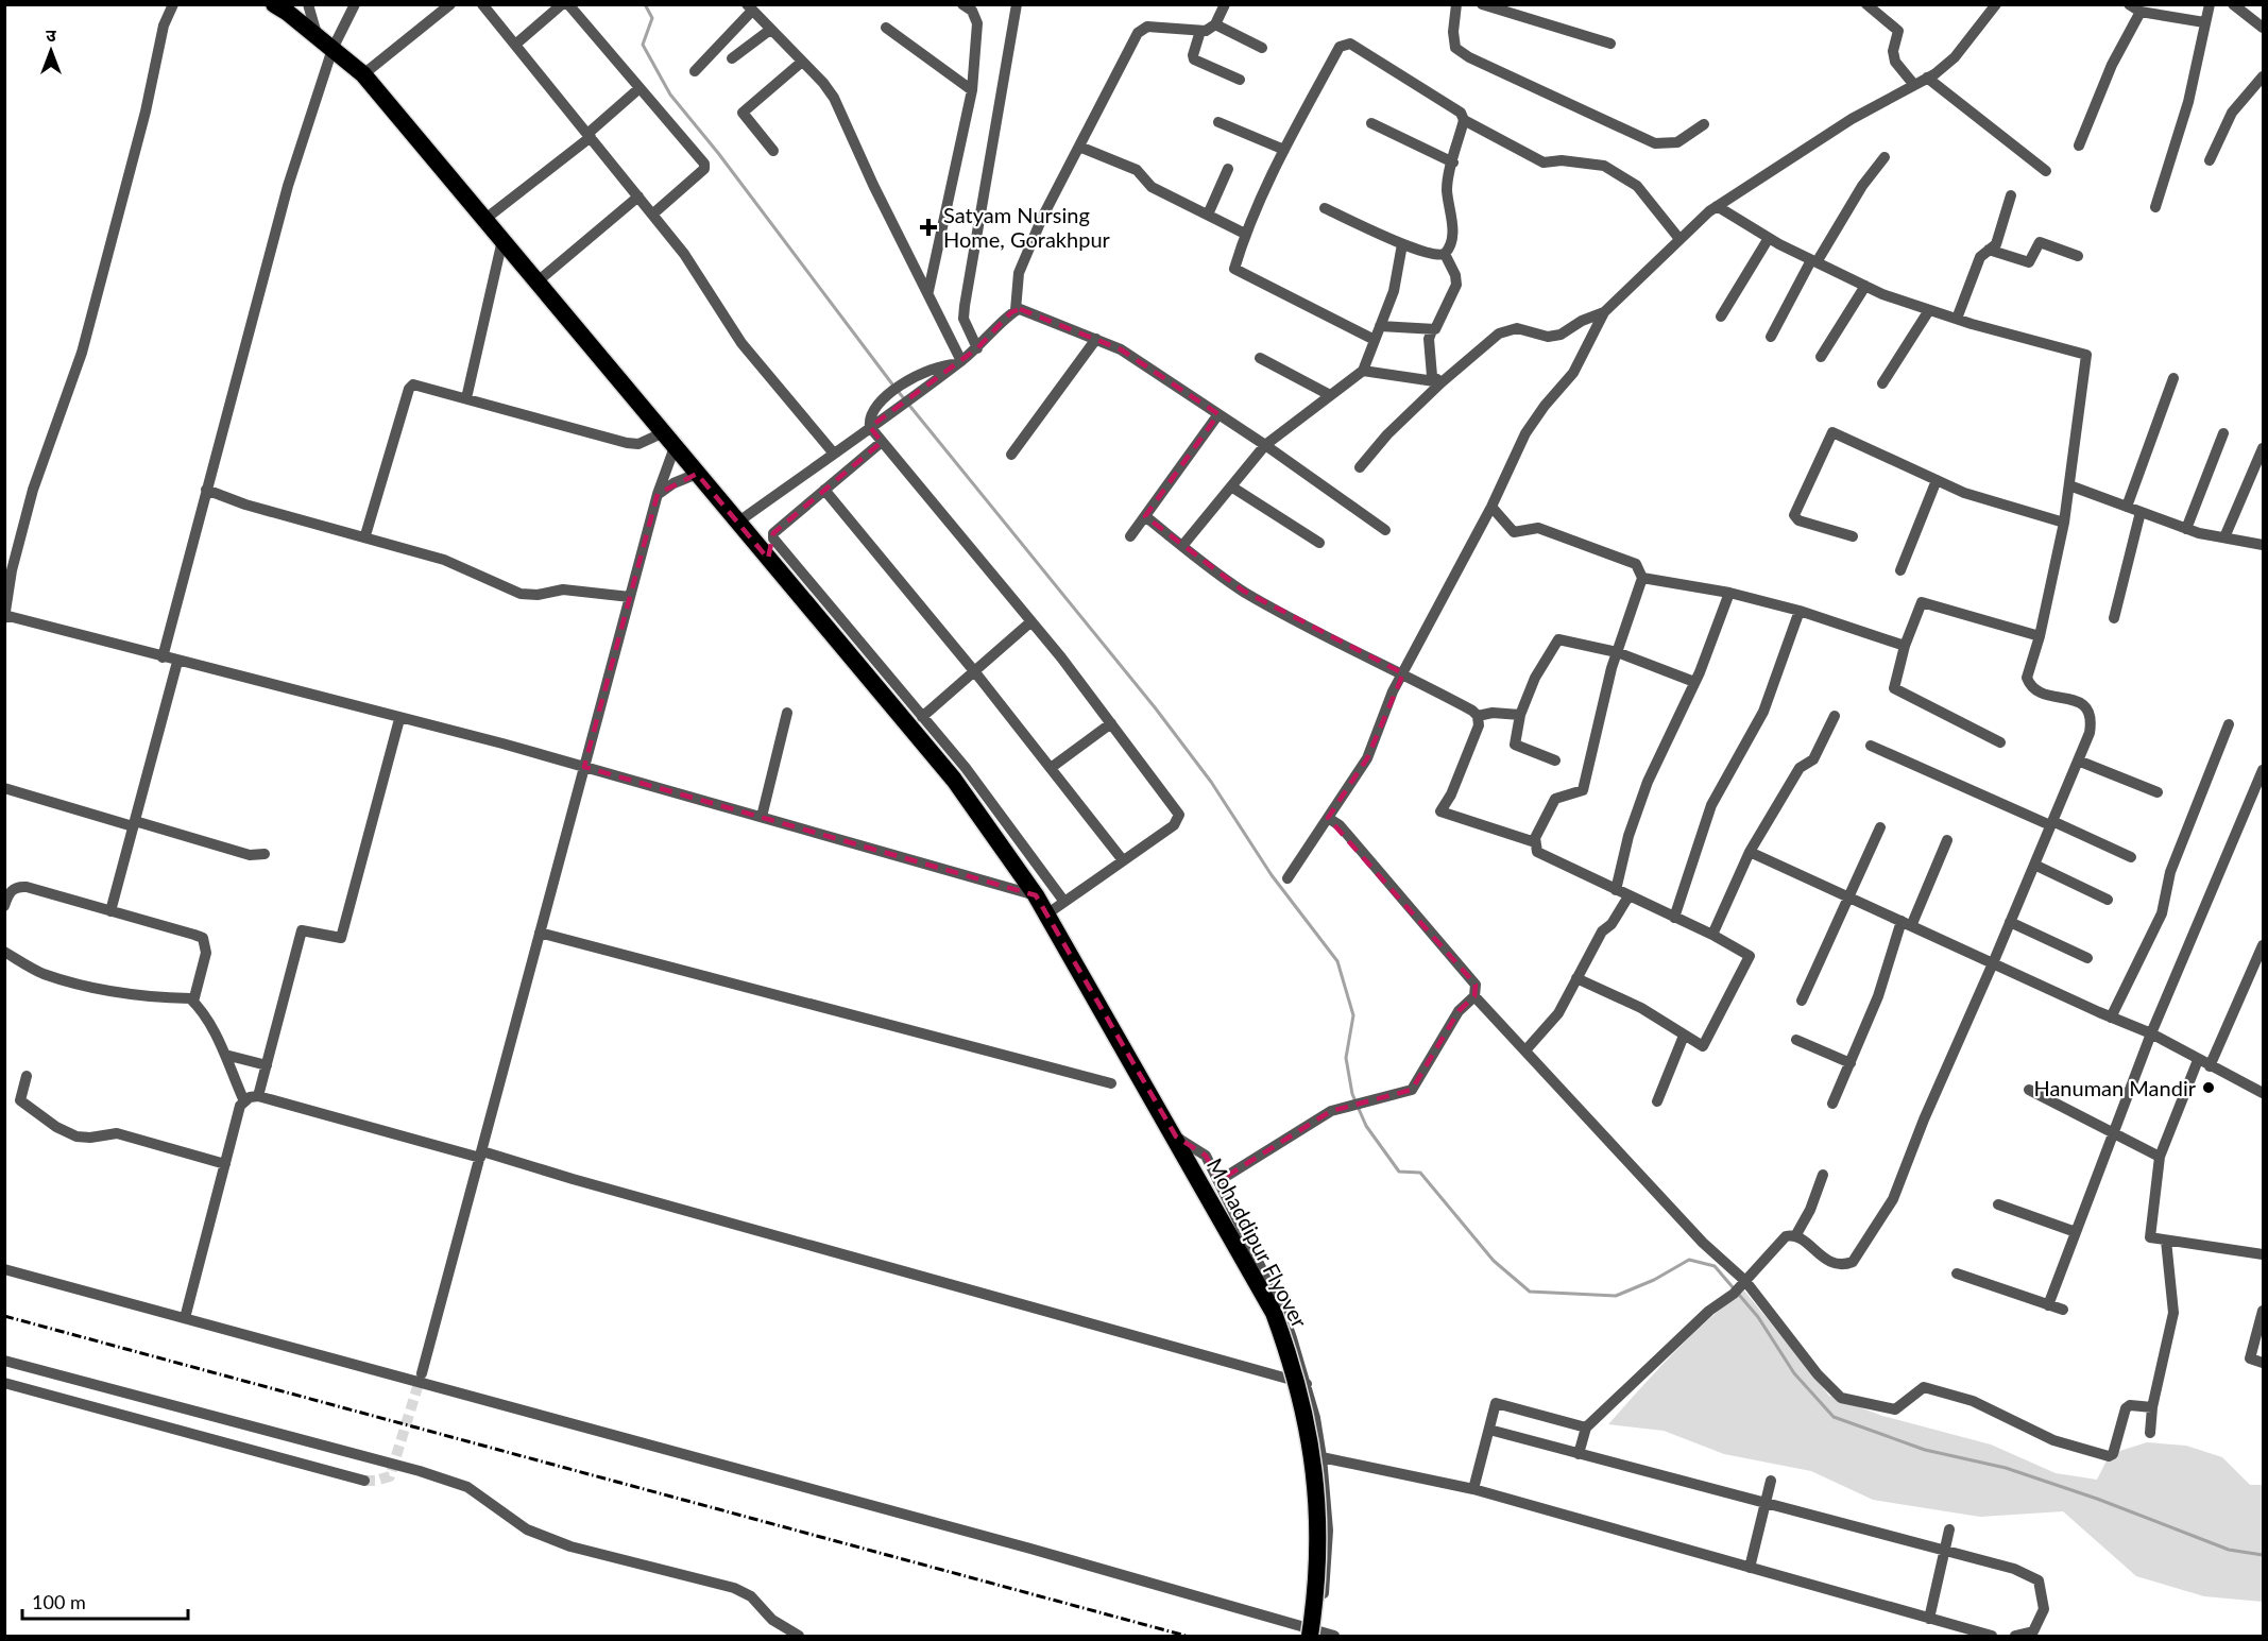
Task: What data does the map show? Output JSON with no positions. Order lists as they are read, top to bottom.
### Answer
{
  "streets": {
    "highway": ["Mohaddipur Flyover"]
  },
  "places": {
    "health": ["Satyam Nursing Home, Gorakhpur"],
    "other": ["Hanuman Mandir"]
  },
  "scale_bar": "100 m",
  "north": "top"
}
